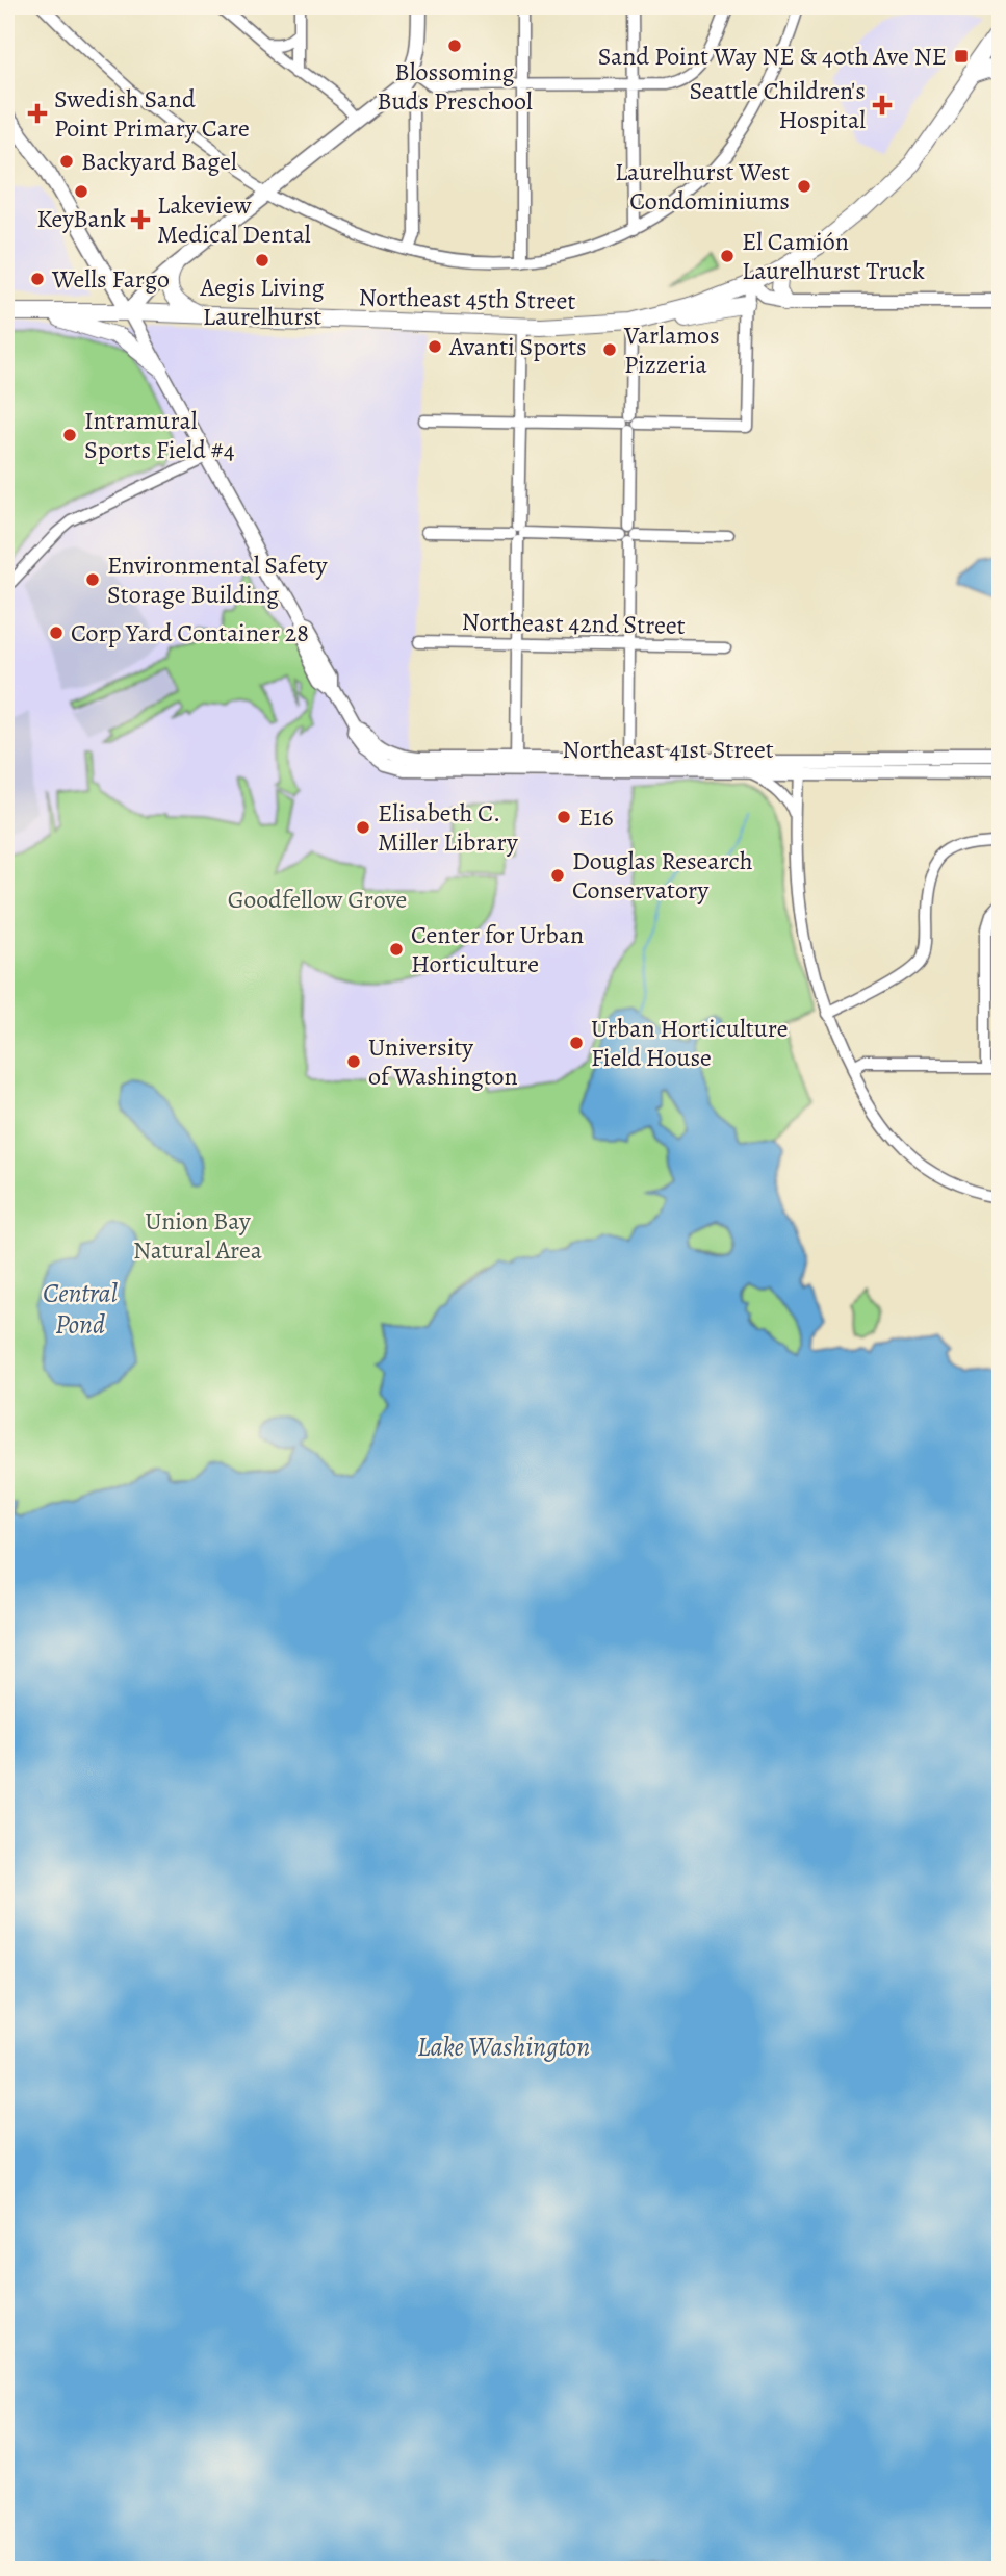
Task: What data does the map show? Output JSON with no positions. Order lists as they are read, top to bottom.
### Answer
{
  "streets": {
    "main road": ["Northeast 45th Street"],
    "street": ["Northeast 42nd Street", "Northeast 41st Street"]
  },
  "crossings": [
    ["Northeast 45th Street", "Northeast 41st Street"]
  ],
  "water": ["Central Pond", "Lake Washington"],
  "parks": ["Goodfellow Grove", "Union Bay Natural Area"],
  "places": {
    "other": [
      "Blossoming Buds Preschool",
      "Backyard Bagel",
      "Laurelhurst West Condominiums",
      "KeyBank",
      "El Camión Laurelhurst Truck",
      "Aegis Living Laurelhurst",
      "Wells Fargo",
      "Avanti Sports",
      "Varlamos Pizzeria",
      "Intramural Sports Field #4",
      "Environmental Safety Storage Building",
      "Corp Yard Container 28",
      "E16",
      "Elisabeth C. Miller Library",
      "Douglas Research Conservatory",
      "Center for Urban Horticulture",
      "Urban Horticulture Field House",
      "University of Washington"
    ],
    "transit": ["Sand Point Way NE & 40th Ave NE"],
    "health": ["Seattle Children's Hospital", "Swedish Sand Point Primary Care", "Lakeview Medical Dental"]
  }
}
